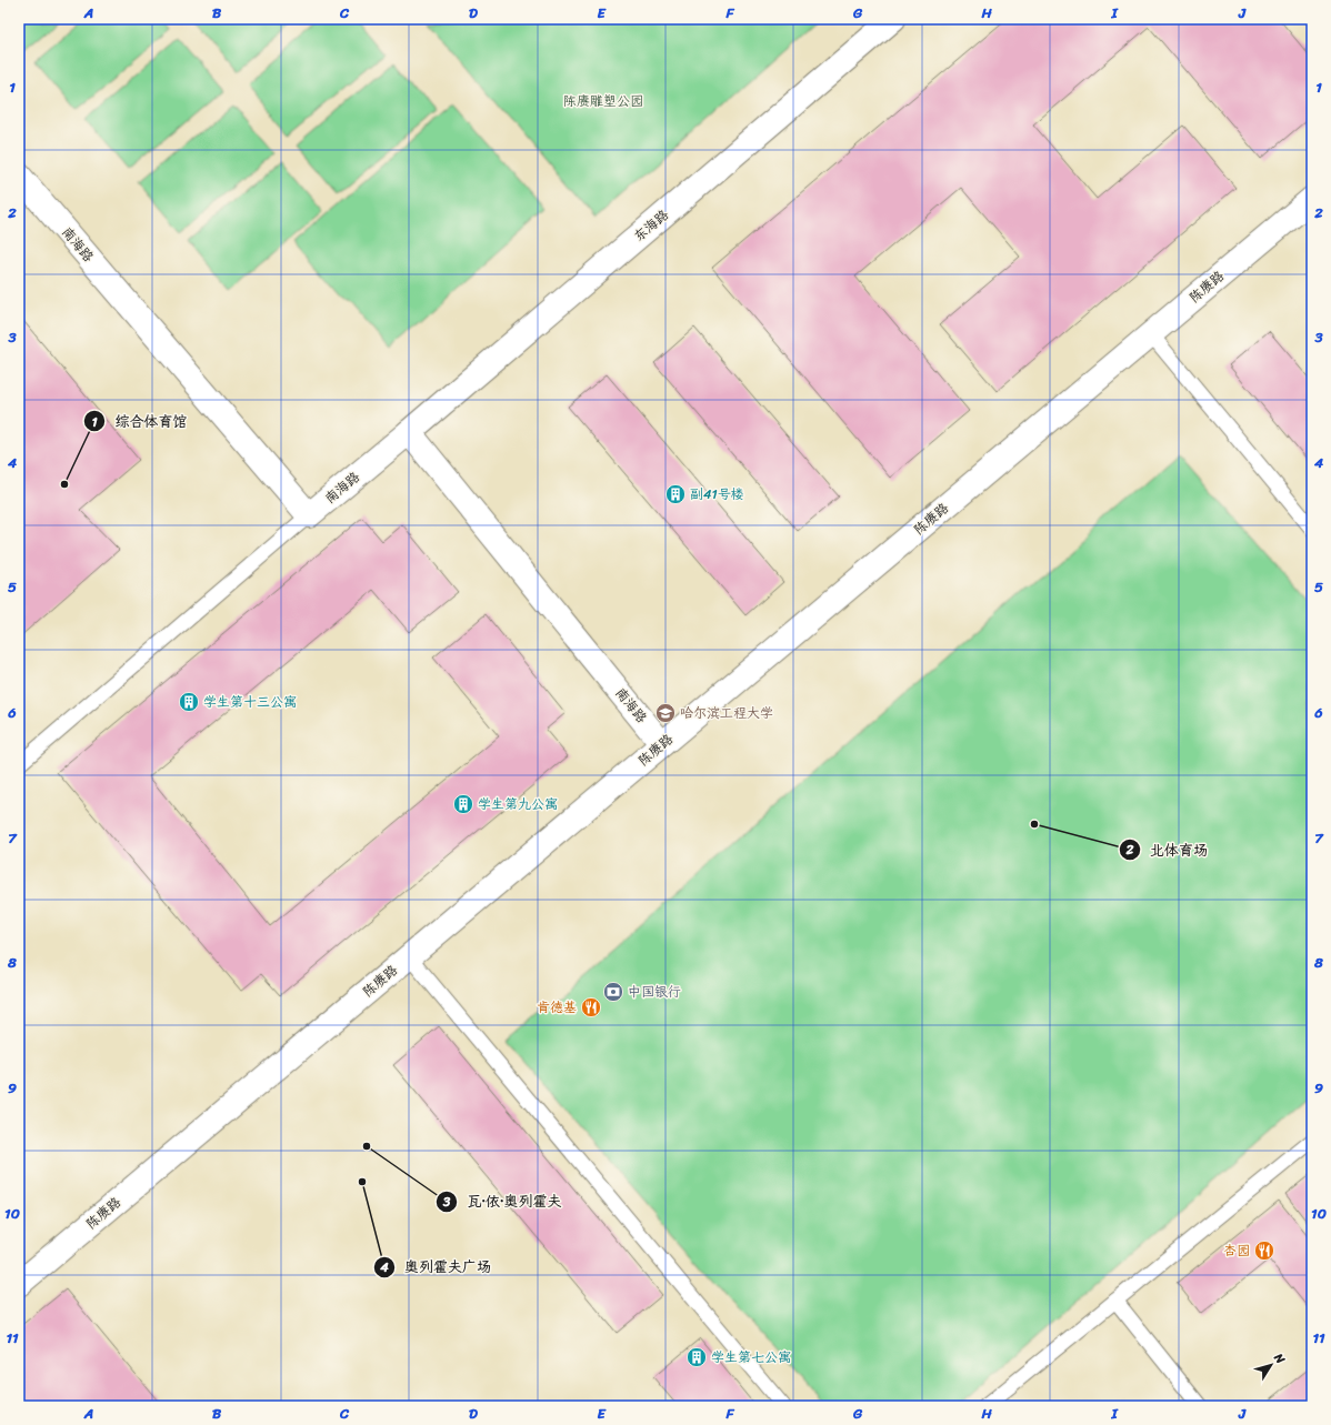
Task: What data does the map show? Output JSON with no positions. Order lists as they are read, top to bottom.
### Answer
{
  "streets": {
    "street": ["东海路", "南海路", "陈赓路"]
  },
  "crossings": [
    ["东海路", "南海路"],
    ["南海路", "陈赓路"]
  ],
  "parks": ["陈赓雕塑公园"],
  "places": {
    "other": [
      "综合体育馆",
      "北体育场",
      "瓦·依·奥列霍夫",
      "奥列霍夫广场"
    ],
    "building": [
      "副41号楼",
      "学生第十三公寓",
      "学生第九公寓",
      "学生第七公寓"
    ],
    "school or university": ["哈尔滨工程大学"],
    "bank": ["中国银行"],
    "restaurant": ["肯德基", "杏园"]
  },
  "north": "top right",
  "grid": {
    "columns": [
      "A",
      "B",
      "C",
      "D",
      "E",
      "F",
      "G",
      "H",
      "I",
      "J"
    ],
    "rows": [
      "1",
      "2",
      "3",
      "4",
      "5",
      "6",
      "7",
      "8",
      "9",
      "10",
      "11"
    ]
  }
}
